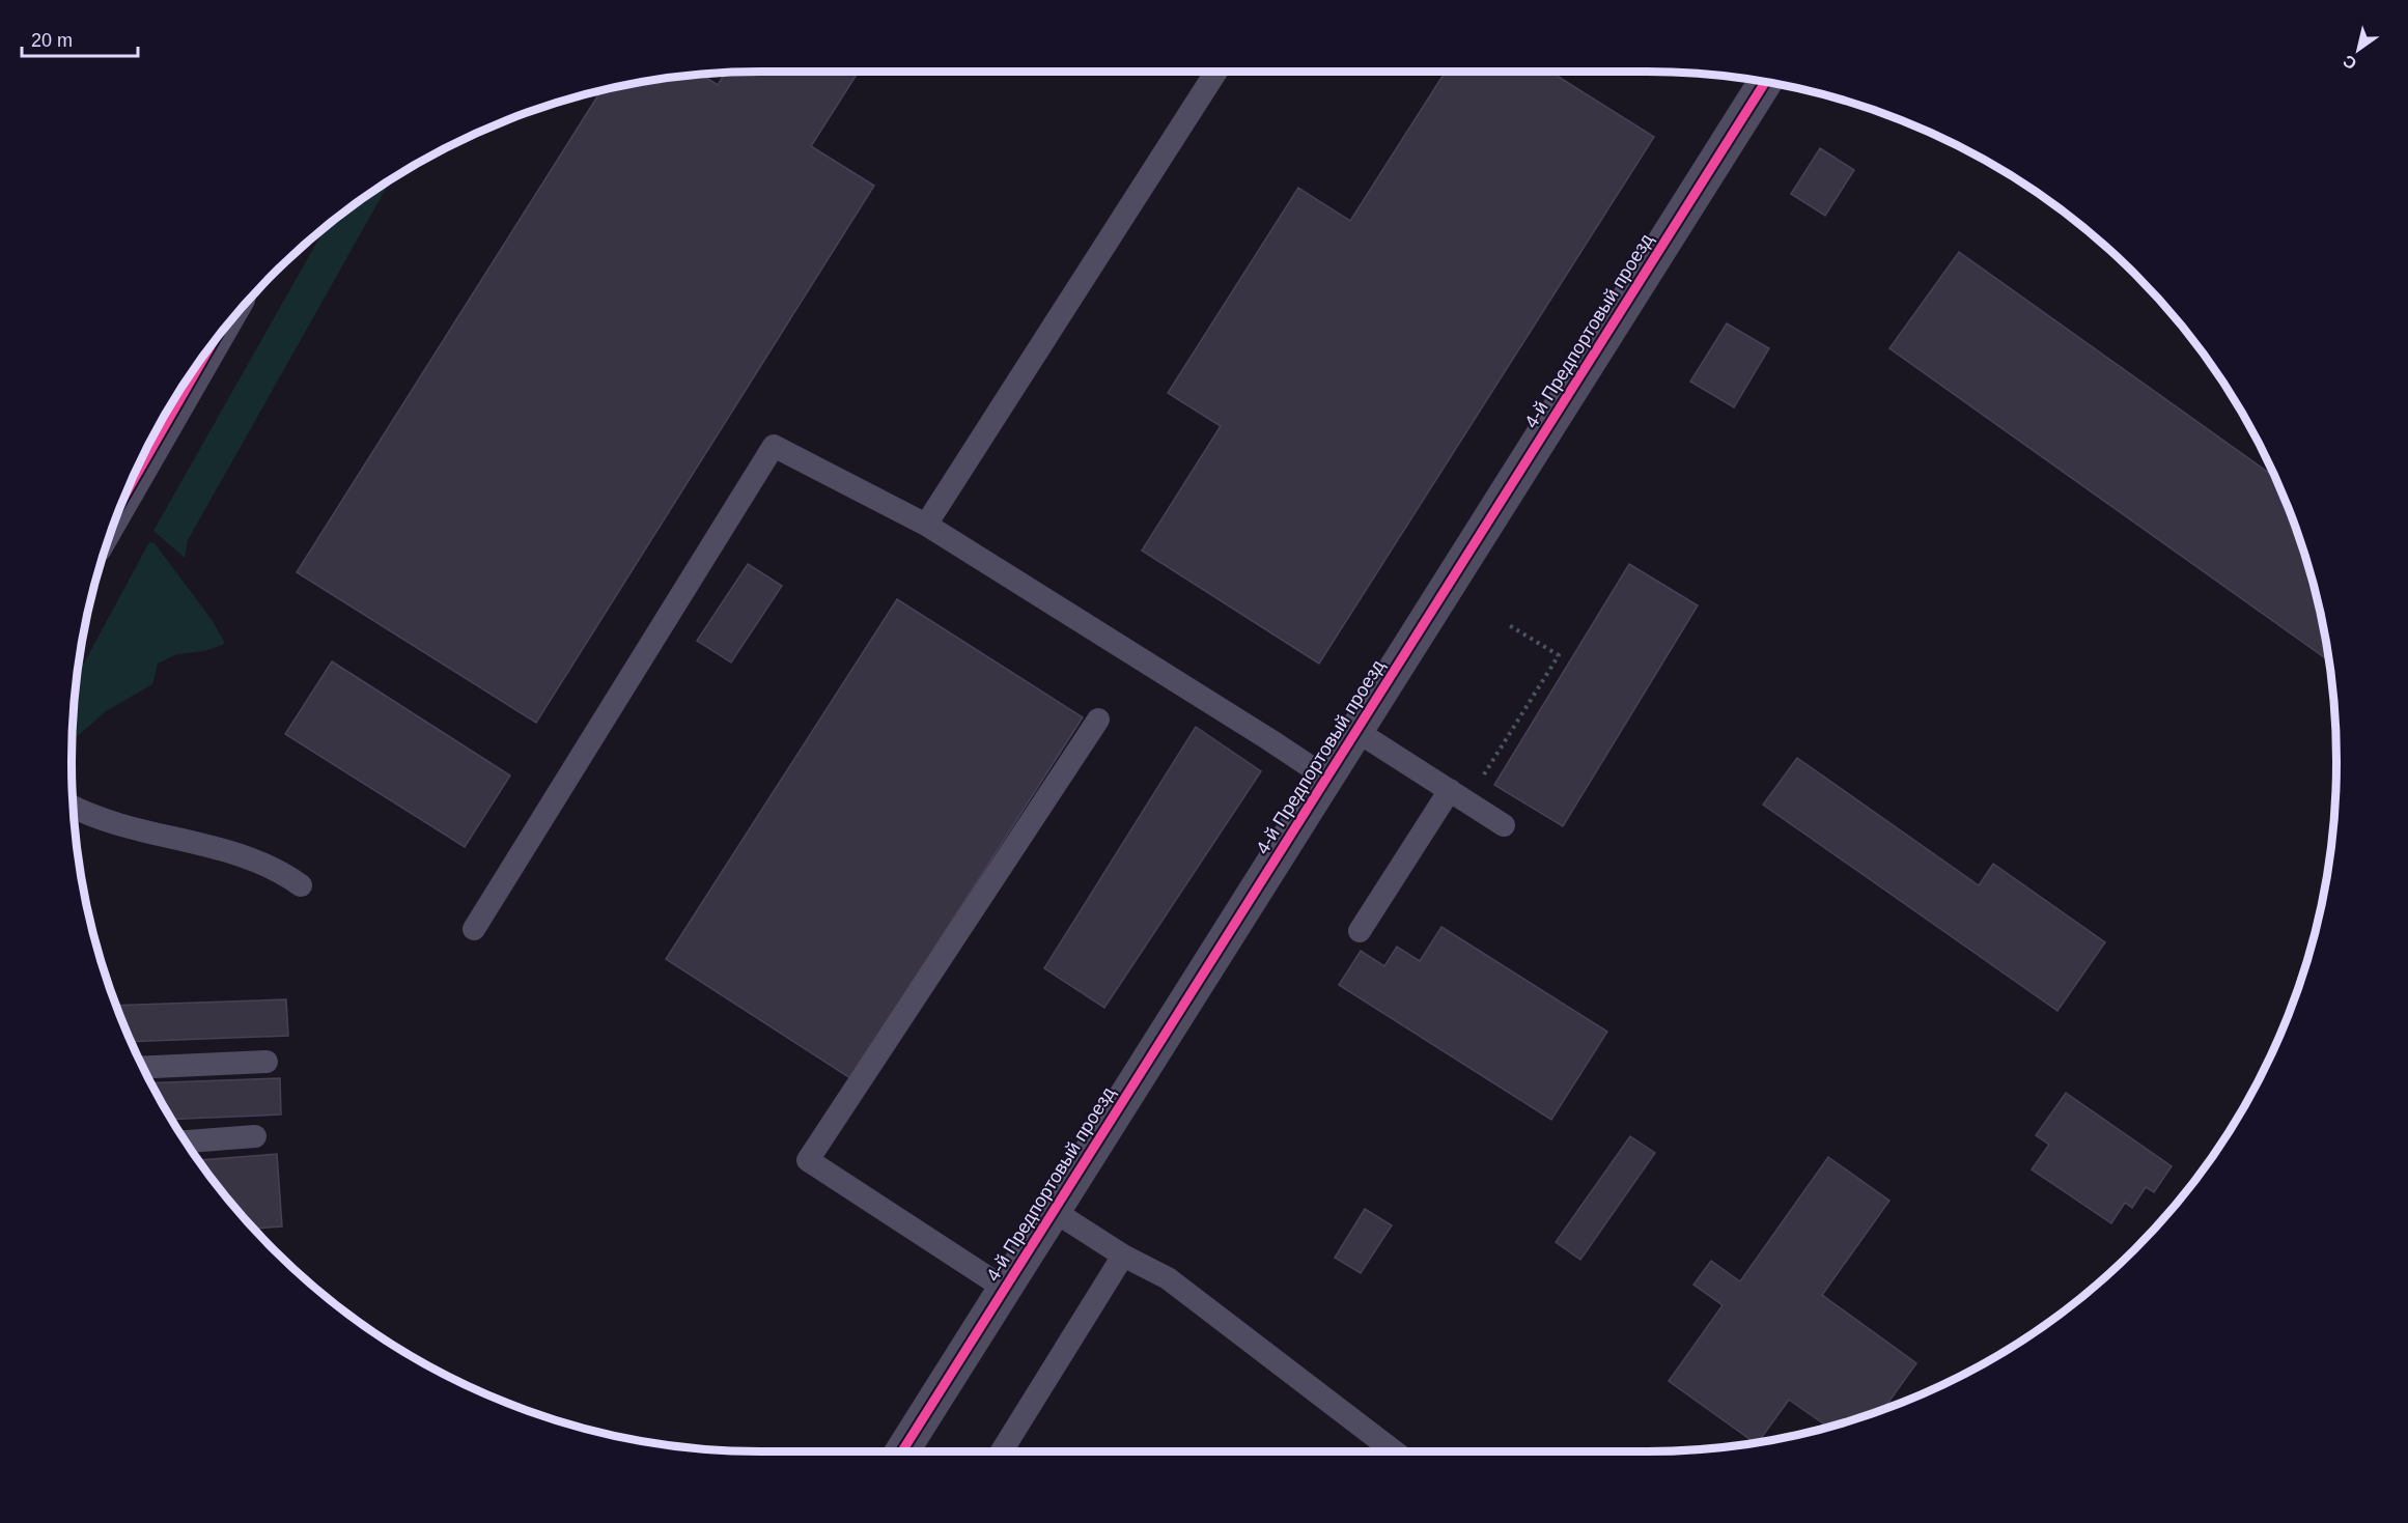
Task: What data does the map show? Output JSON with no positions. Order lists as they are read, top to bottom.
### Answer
{
  "streets": {
    "street": ["4-й Предпортовый проезд"]
  },
  "scale_bar": "20 m",
  "north": "bottom left"
}
